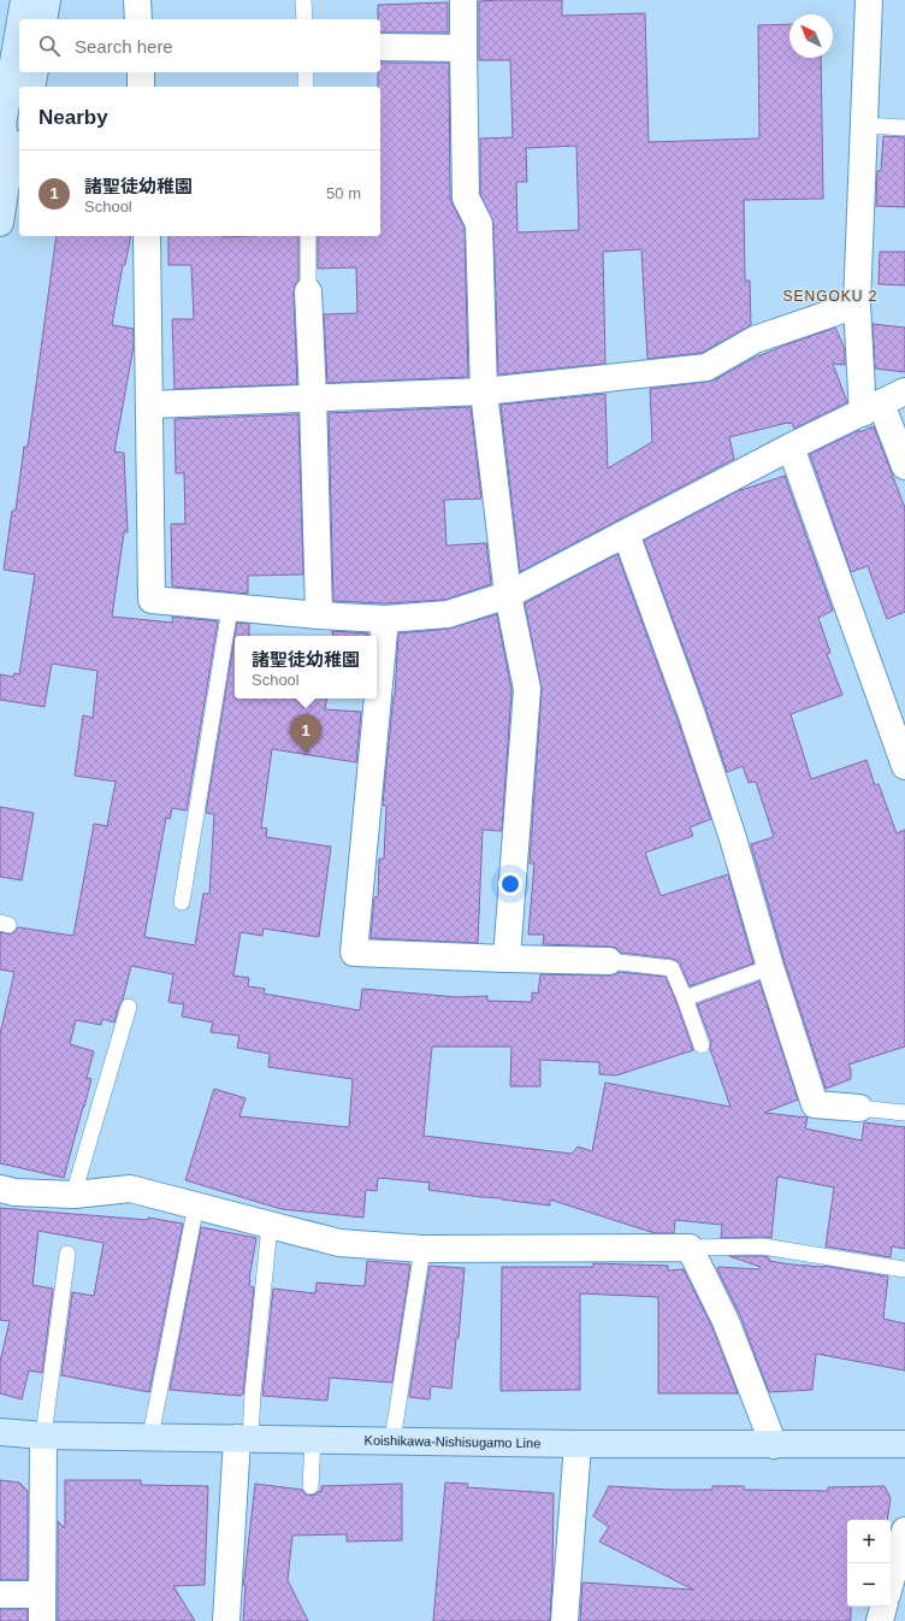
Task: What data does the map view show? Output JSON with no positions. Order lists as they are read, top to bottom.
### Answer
{
  "streets": {
    "main road": ["Koishikawa-Nishisugamo Line"]
  },
  "districts": ["SENGOKU 2"],
  "north": "top left",
  "page": {
    "search": "Search here",
    "heading": "Nearby",
    "list": [
      {
        "mark": "1",
        "name": "諸聖徒幼稚園",
        "note": "School",
        "value": "50 m"
      }
    ],
    "popup": ["諸聖徒幼稚園", "School"],
    "pins": "1",
    "map_buttons": ["+", "−"]
  }
}
